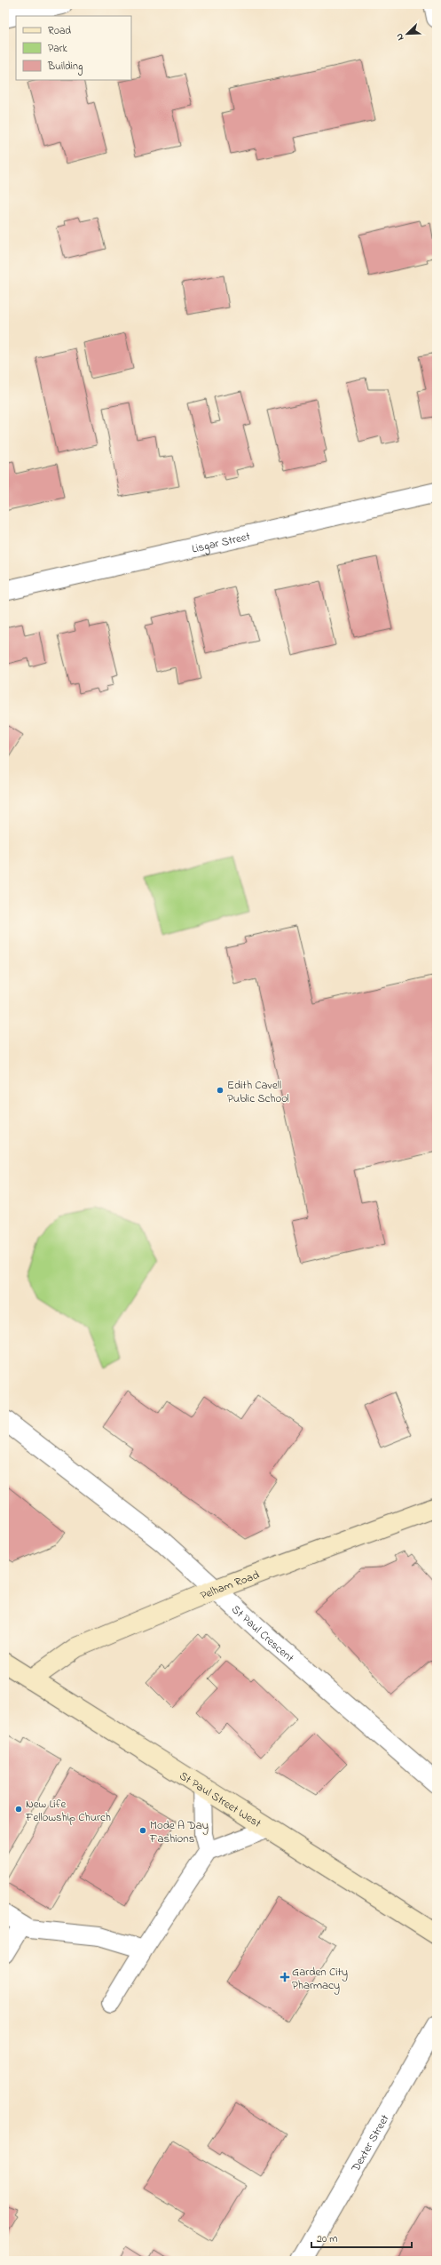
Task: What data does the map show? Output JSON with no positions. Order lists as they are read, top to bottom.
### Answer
{
  "streets": {
    "main road": ["Pelham Road", "St Paul Street West"],
    "street": ["Lisgar Street", "St Paul Crescent", "Dexter Street"]
  },
  "crossings": [
    ["Pelham Road", "St Paul Crescent"],
    ["Pelham Road", "St Paul Street West"]
  ],
  "places": {
    "other": ["Edith Cavell Public School", "New Life Fellowship Church", "Mode A Day Fashions"],
    "health": ["Garden City Pharmacy"]
  },
  "legend": ["Road", "Park", "Building"],
  "scale_bar": "20 m",
  "north": "bottom left"
}
